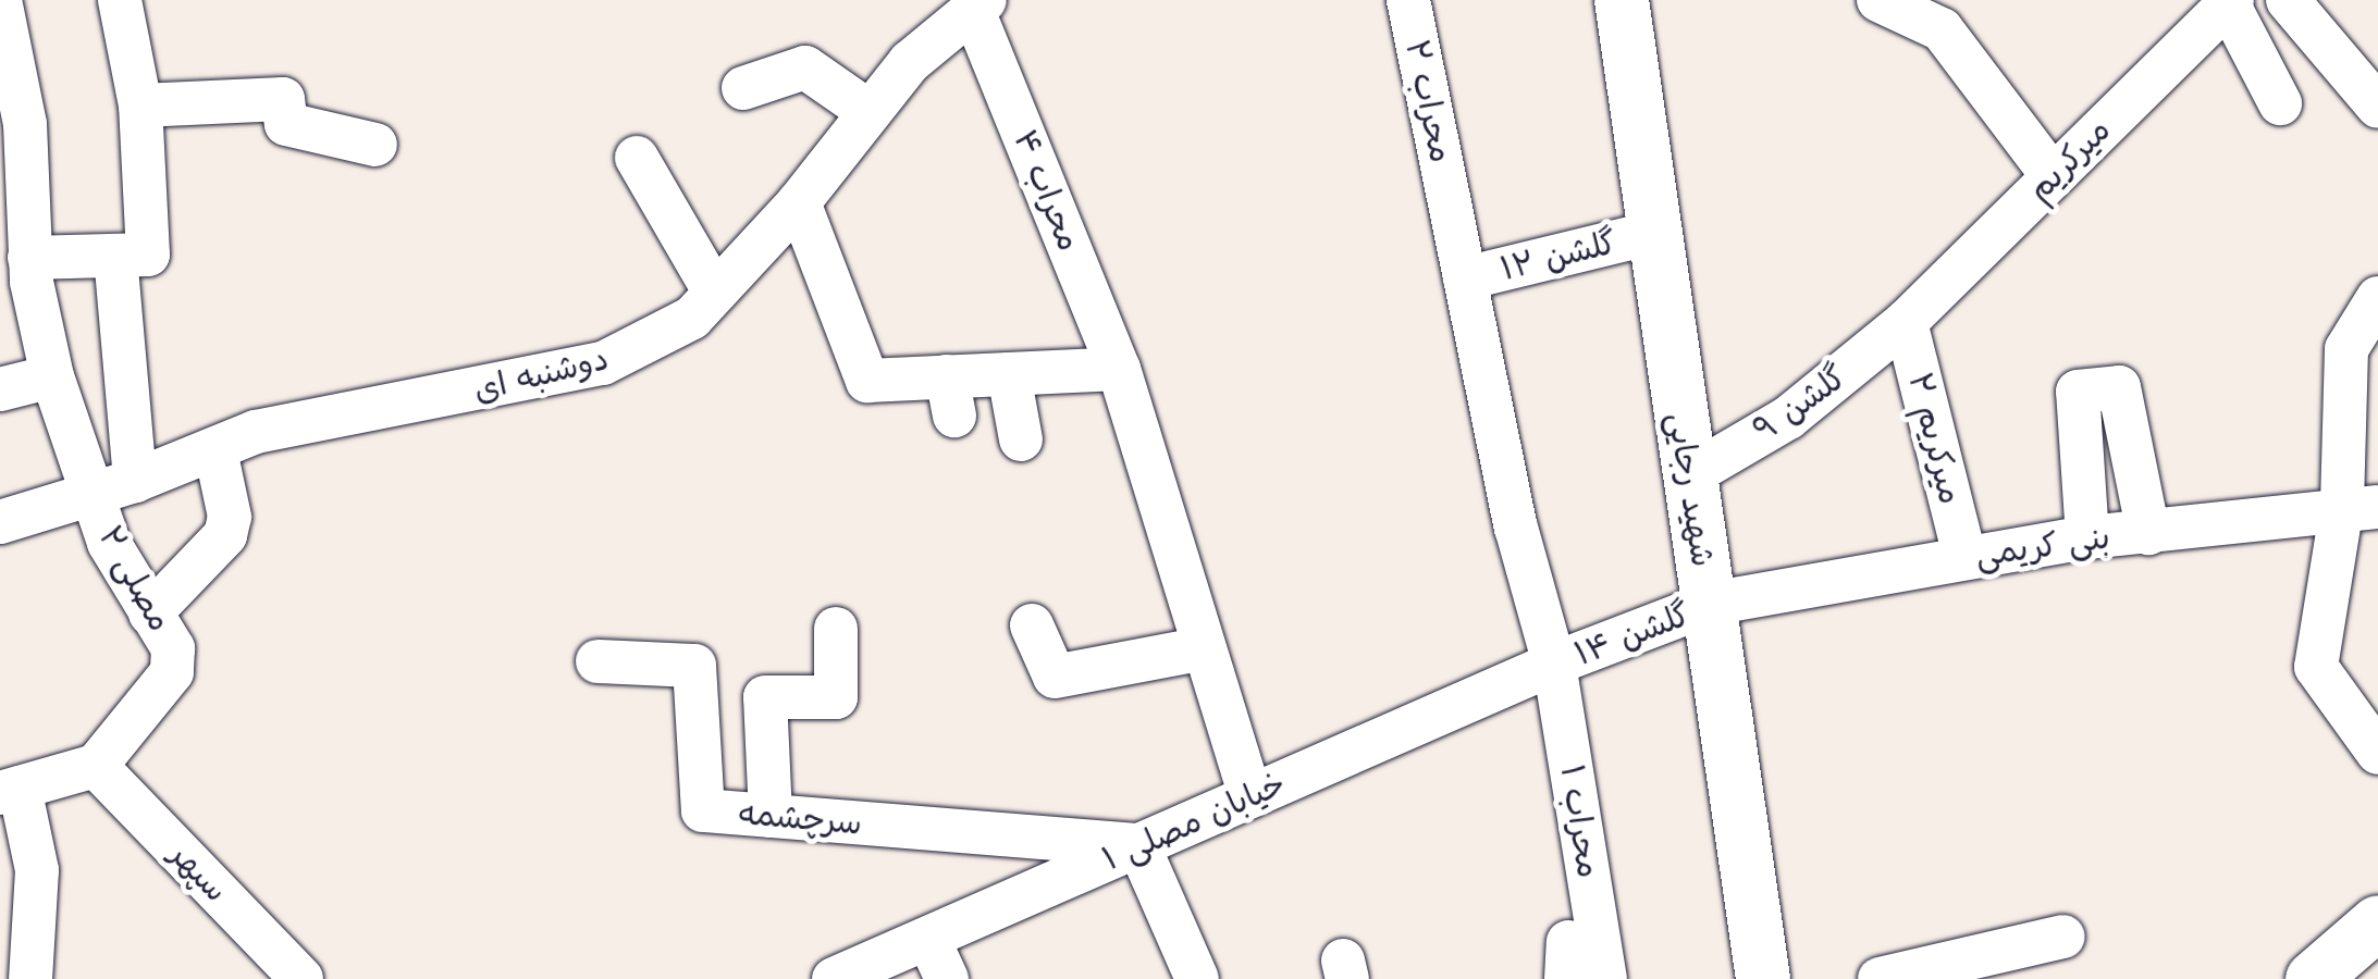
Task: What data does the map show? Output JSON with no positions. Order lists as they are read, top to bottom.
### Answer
{
  "streets": {
    "main road": ["شهید رجایی"],
    "street": [
      "۲ محراب",
      "میرکریم",
      "۴ محراب",
      "۱۲ گلشن",
      "دوشنبه ای",
      "۹ گلشن",
      "۲ میرکریم",
      "بنی کریمی",
      "۲ مصلی",
      "گلشن ۱۴",
      "سرچشمه",
      "خیابان مصلی ۱",
      "۱ محراب",
      "سپهر"
    ]
  },
  "crossings": [
    ["۲ محراب", "۱۲ گلشن"],
    ["۲ محراب", "۱ محراب"],
    ["میرکریم", "۹ گلشن"],
    ["میرکریم", "۲ میرکریم"],
    ["۴ محراب", "دوشنبه ای"],
    ["۴ محراب", "خیابان مصلی ۱"],
    ["۱۲ گلشن", "شهید رجایی"],
    ["۱۲ گلشن", "۱ محراب"],
    ["دوشنبه ای", "۲ مصلی"],
    ["۹ گلشن", "۲ میرکریم"],
    ["۹ گلشن", "شهید رجایی"],
    ["۲ میرکریم", "بنی کریمی"],
    ["شهید رجایی", "بنی کریمی"],
    ["شهید رجایی", "گلشن ۱۴"],
    ["بنی کریمی", "گلشن ۱۴"],
    ["۲ مصلی", "سپهر"],
    ["گلشن ۱۴", "خیابان مصلی ۱"],
    ["گلشن ۱۴", "۱ محراب"],
    ["سرچشمه", "خیابان مصلی ۱"],
    ["خیابان مصلی ۱", "۱ محراب"]
  ]
}
